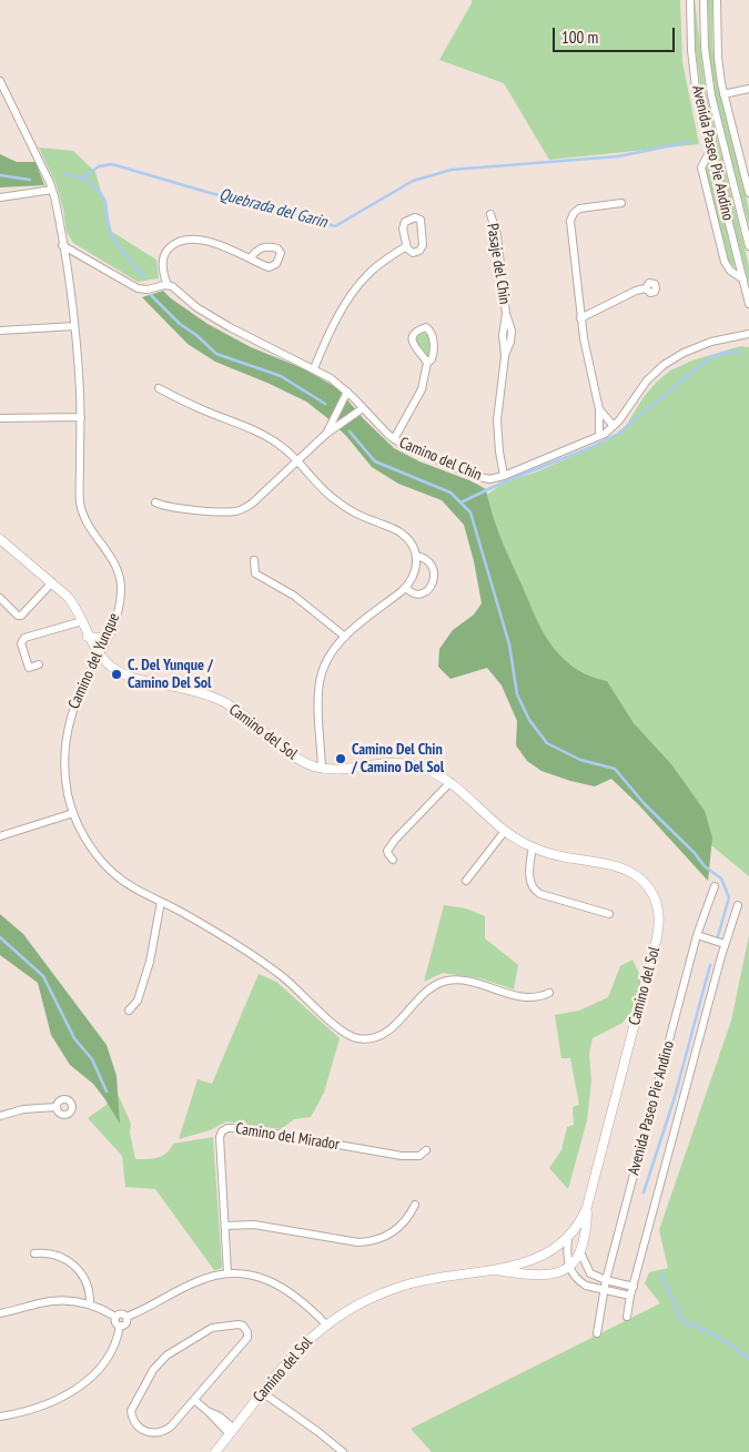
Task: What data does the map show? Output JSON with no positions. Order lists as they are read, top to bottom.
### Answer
{
  "streets": {
    "street": [
      "Avenida Paseo Pie Andino",
      "Pasaje del Chin",
      "Camino del Chin",
      "Camino del Yunque",
      "Camino del Sol",
      "Camino del Mirador"
    ]
  },
  "crossings": [
    ["Pasaje del Chin", "Camino del Chin"],
    ["Camino del Yunque", "Camino del Sol"]
  ],
  "water": ["Quebrada del Garin"],
  "places": ["C. Del Yunque / Camino Del Sol", "Camino Del Chin / Camino Del Sol"],
  "scale_bar": "100 m"
}
